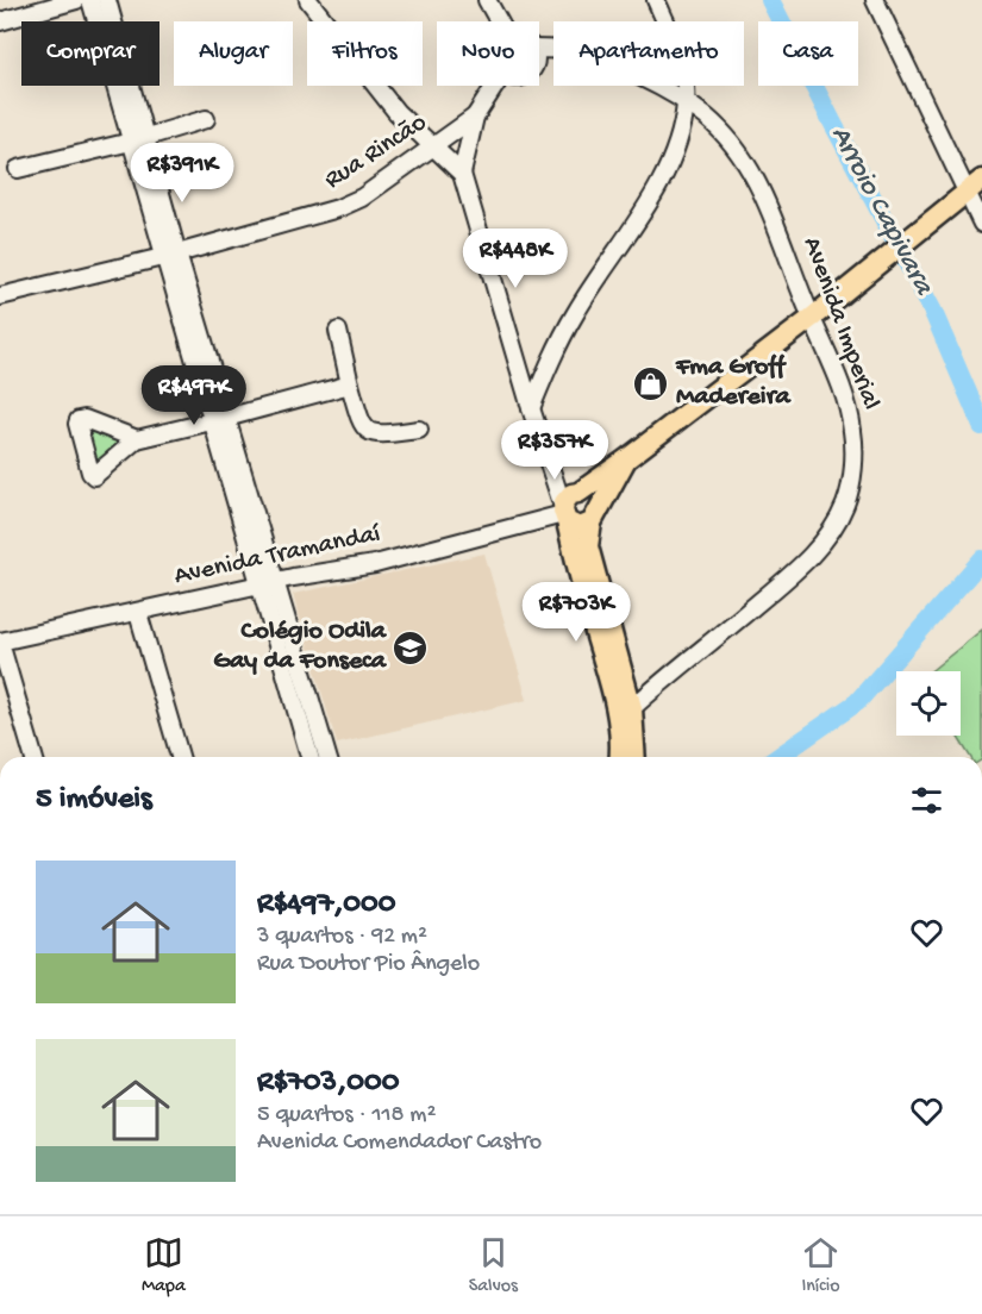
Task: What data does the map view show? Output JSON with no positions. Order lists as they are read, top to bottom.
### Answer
{
  "streets": {
    "main road": ["Avenida Tramandaí"],
    "street": ["Rua Rincão", "Avenida Imperial"]
  },
  "crossings": [
    ["Avenida Imperial", "Avenida Tramandaí"]
  ],
  "water": ["Arroio Capivara"],
  "places": {
    "shop": ["Fma Groff Madereira"],
    "school or university": ["Colégio Odila Gay da Fonseca"]
  },
  "page": {
    "chip": [
      "Comprar",
      "Alugar",
      "Filtros",
      "Novo",
      "Apartamento",
      "Casa"
    ],
    "price": [
      "R$391K",
      "R$448K",
      "R$497K",
      "R$357K",
      "R$703K"
    ],
    "heading": "5 imóveis",
    "list": [
      {
        "name": "R$497,000",
        "note": "3 quartos · 92 m² · Rua Doutor Pio Ângelo"
      },
      {
        "name": "R$703,000",
        "note": "5 quartos · 118 m² · Avenida Comendador Castro"
      }
    ],
    "tabs": ["Mapa", "Salvos", "Início"]
  }
}
